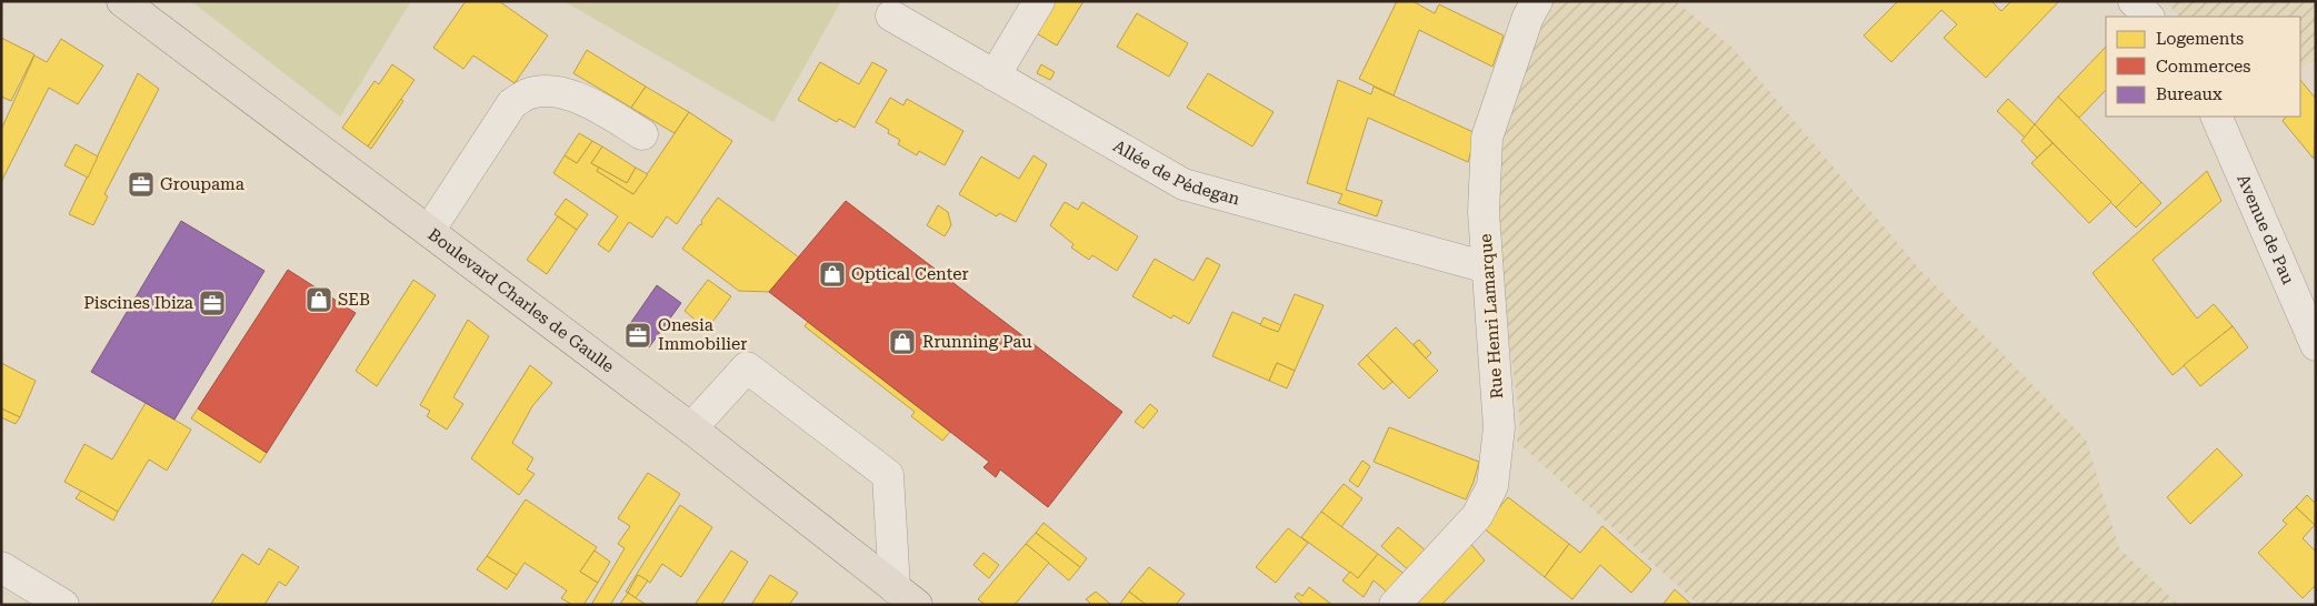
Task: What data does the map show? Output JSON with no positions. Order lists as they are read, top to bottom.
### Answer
{
  "streets": {
    "main road": ["Boulevard Charles de Gaulle"],
    "street": ["Allée de Pédegan", "Avenue de Pau", "Rue Henri Lamarque"]
  },
  "crossings": [
    ["Allée de Pédegan", "Rue Henri Lamarque"]
  ],
  "places": {
    "office": ["Groupama", "Piscines Ibiza", "Onesia Immobilier"],
    "shop": ["Optical Center", "SEB", "Rrunning Pau"]
  },
  "legend": ["Logements", "Commerces", "Bureaux"]
}
